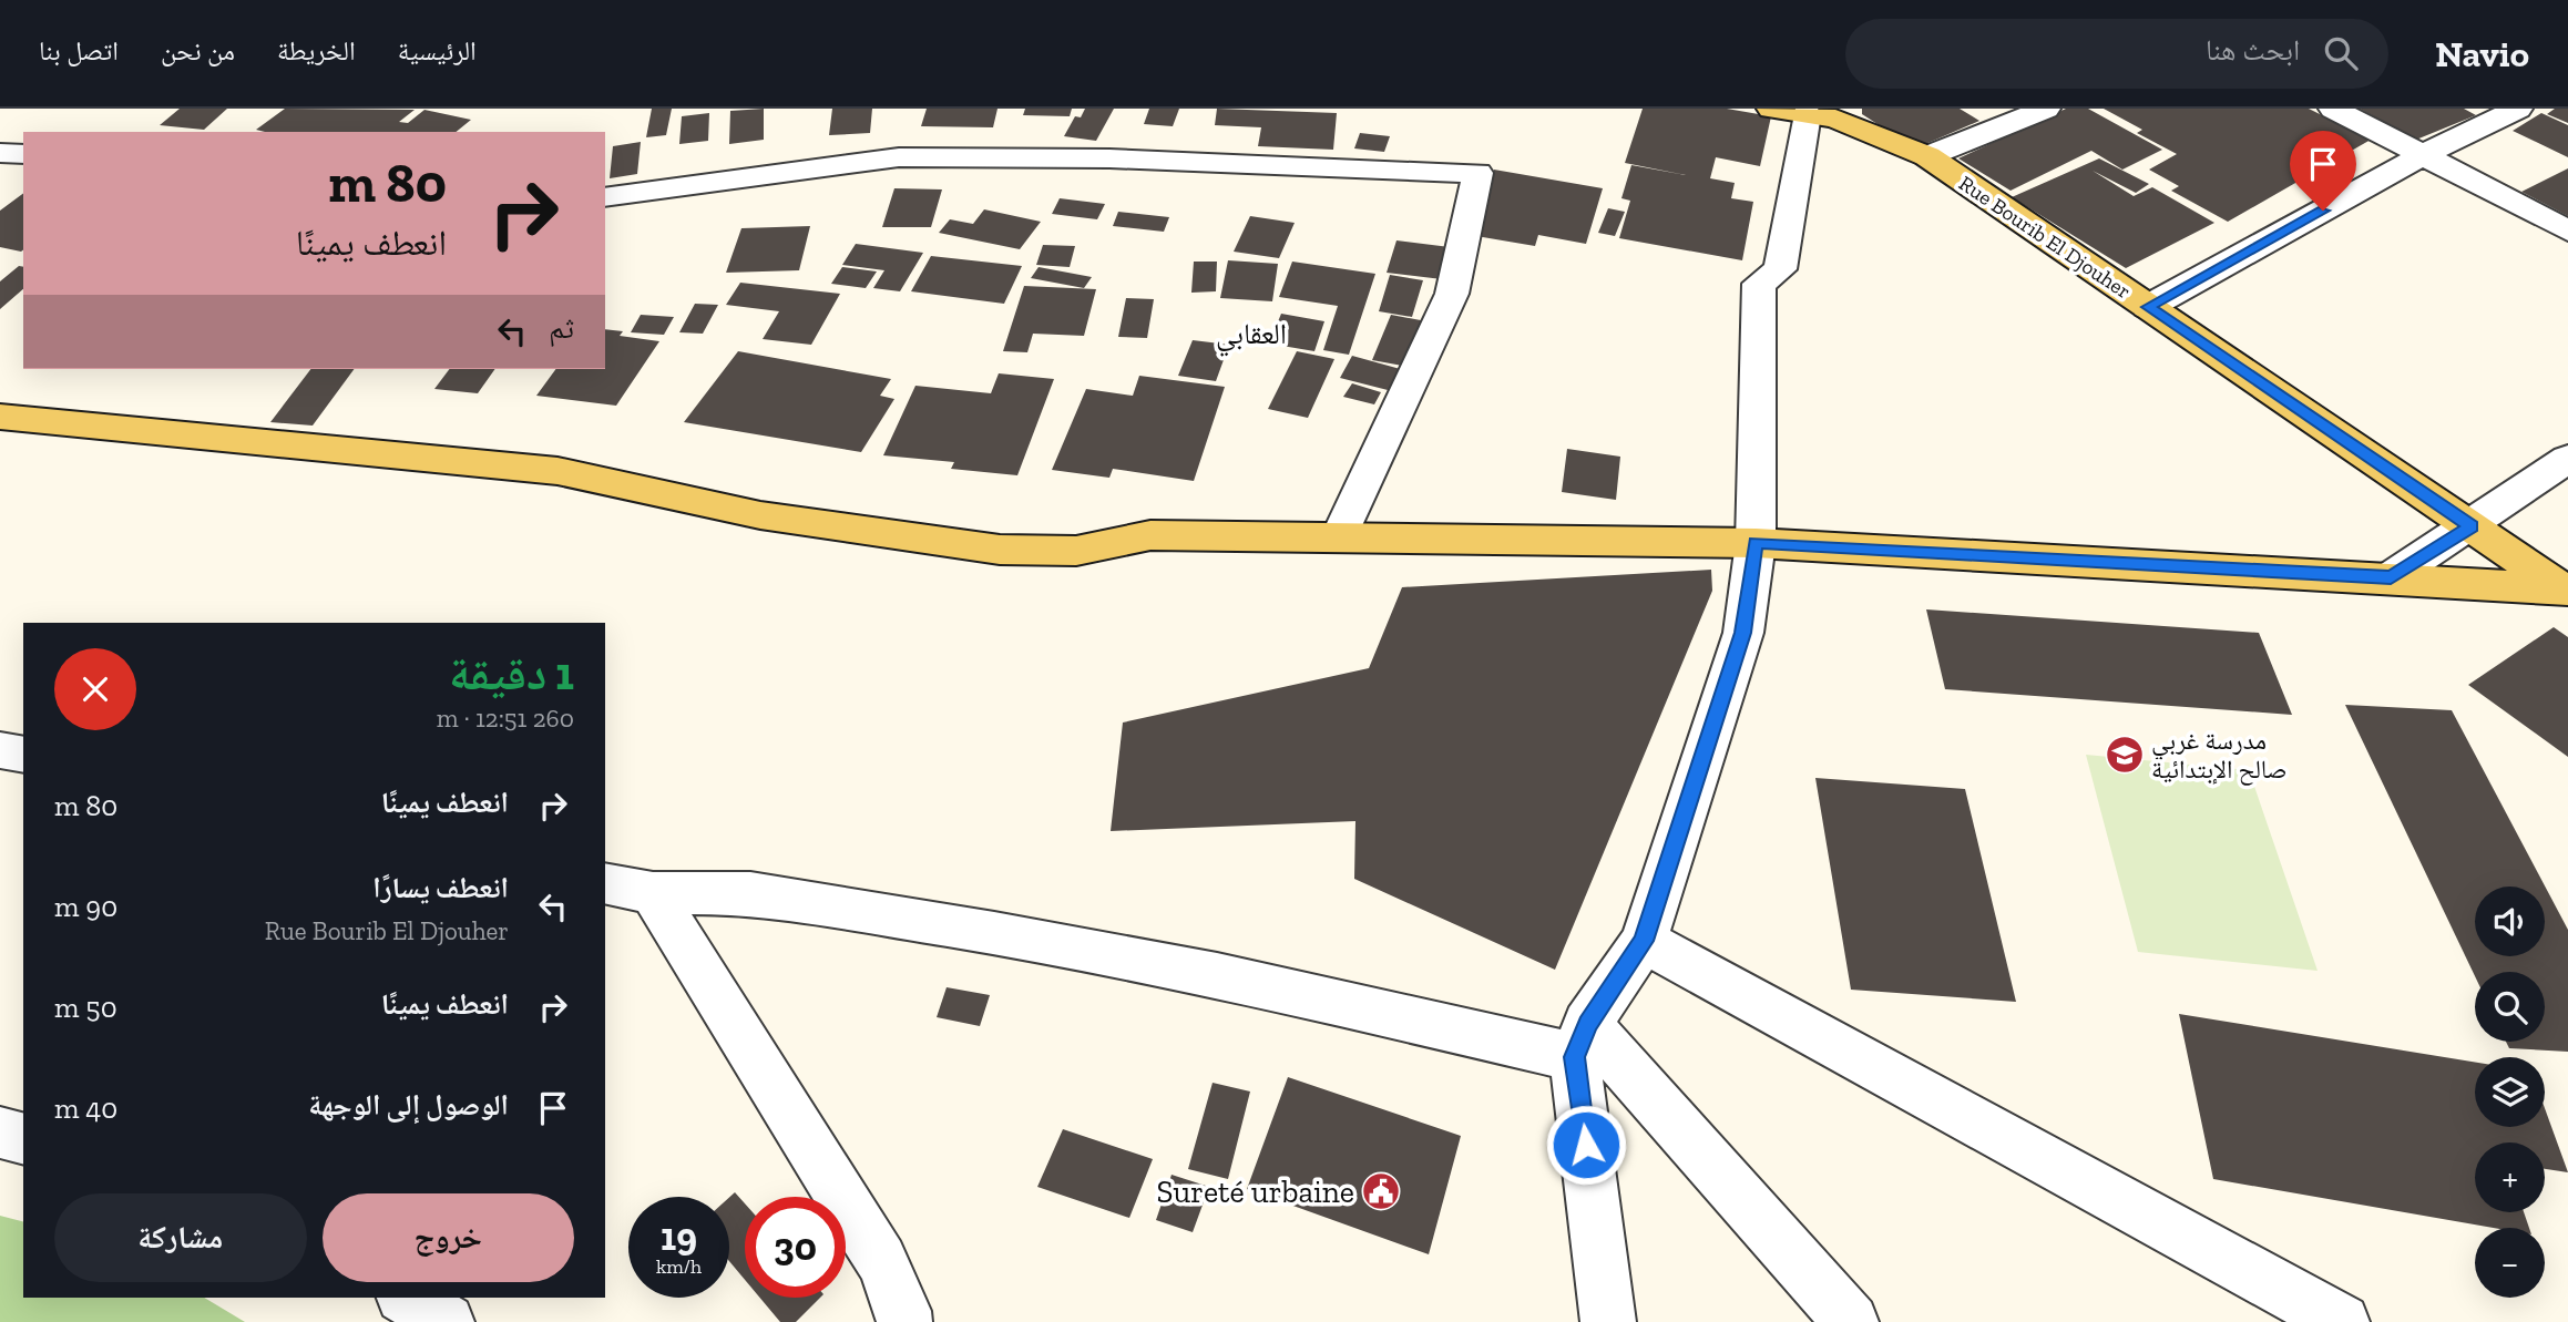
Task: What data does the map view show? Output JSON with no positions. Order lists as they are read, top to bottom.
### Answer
{
  "streets": {
    "main road": ["Rue Bourib El Djouher"]
  },
  "districts": ["العقابي"],
  "places": {
    "school or university": ["مدرسة غربي صالح الإبتدائية"],
    "public building": ["Sureté urbaine"]
  },
  "page": {
    "header": "Navio",
    "search": "ابحث هنا",
    "nav": [
      "الرئيسية",
      "الخريطة",
      "من نحن",
      "اتصل بنا"
    ],
    "turn": ["80 m", "انعطف يمينًا"],
    "then": "ثم",
    "heading": ["1 دقيقة", "260 m · 12:51"],
    "list": [
      {
        "name": "انعطف يمينًا",
        "value": "80 m"
      },
      {
        "name": "انعطف يسارًا",
        "note": "Rue Bourib El Djouher",
        "value": "90 m"
      },
      {
        "name": "انعطف يمينًا",
        "value": "50 m"
      },
      {
        "name": "الوصول إلى الوجهة",
        "value": "40 m"
      }
    ],
    "map_buttons": ["+", "−"],
    "buttons": ["خروج", "مشاركة"],
    "speed": "19 km/h",
    "limit": "30"
  }
}
